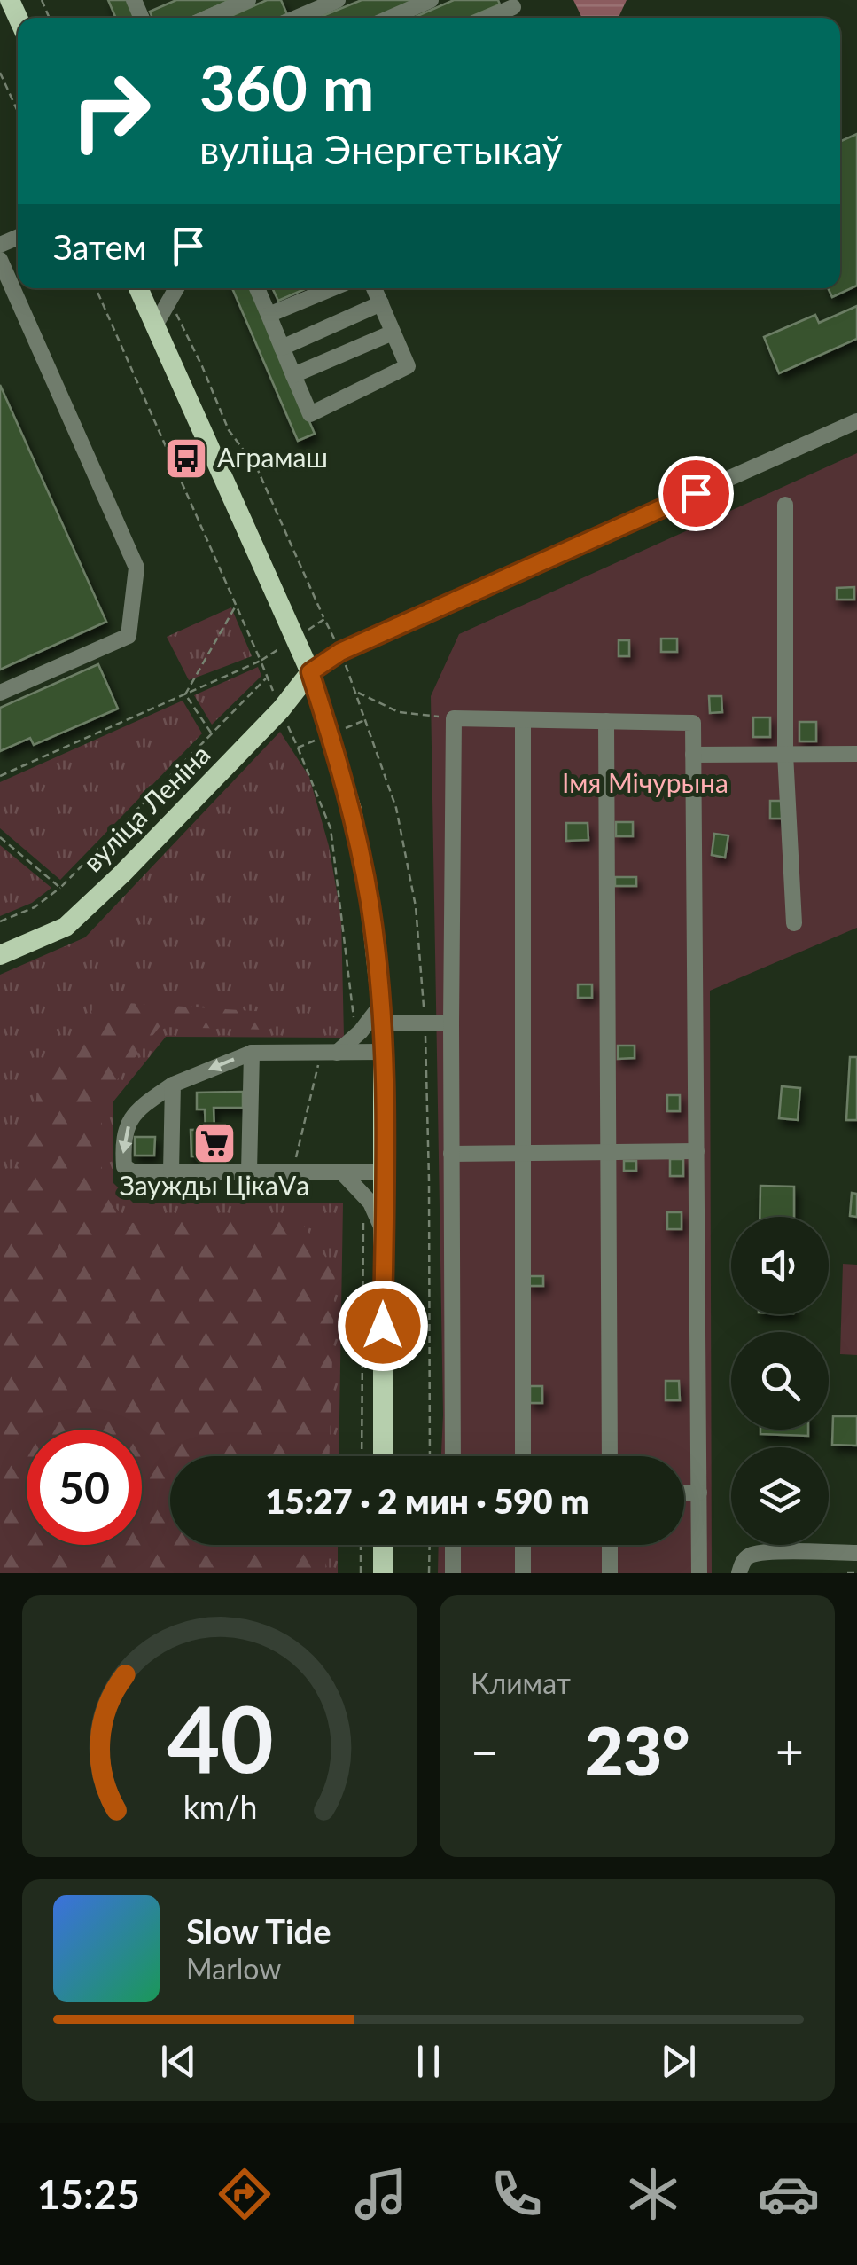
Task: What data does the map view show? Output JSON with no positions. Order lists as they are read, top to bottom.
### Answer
{
  "streets": {
    "main road": ["вуліца Леніна"]
  },
  "parks": ["Імя Мічурына"],
  "places": {
    "bus stop": ["Аграмаш"],
    "supermarket": ["Заужды ЦікаVа"]
  },
  "page": {
    "turn": ["360 m", "вуліца Энергетыкаў"],
    "then": "Затем",
    "limit": "50",
    "trip": "15:27 · 2 мин · 590 m",
    "tile": "Климат",
    "heat": ["−", "23°", "+"],
    "song": ["Slow Tide", "Marlow"],
    "tabs": "15:25",
    "gauge": ["40", "km/h"]
  }
}
